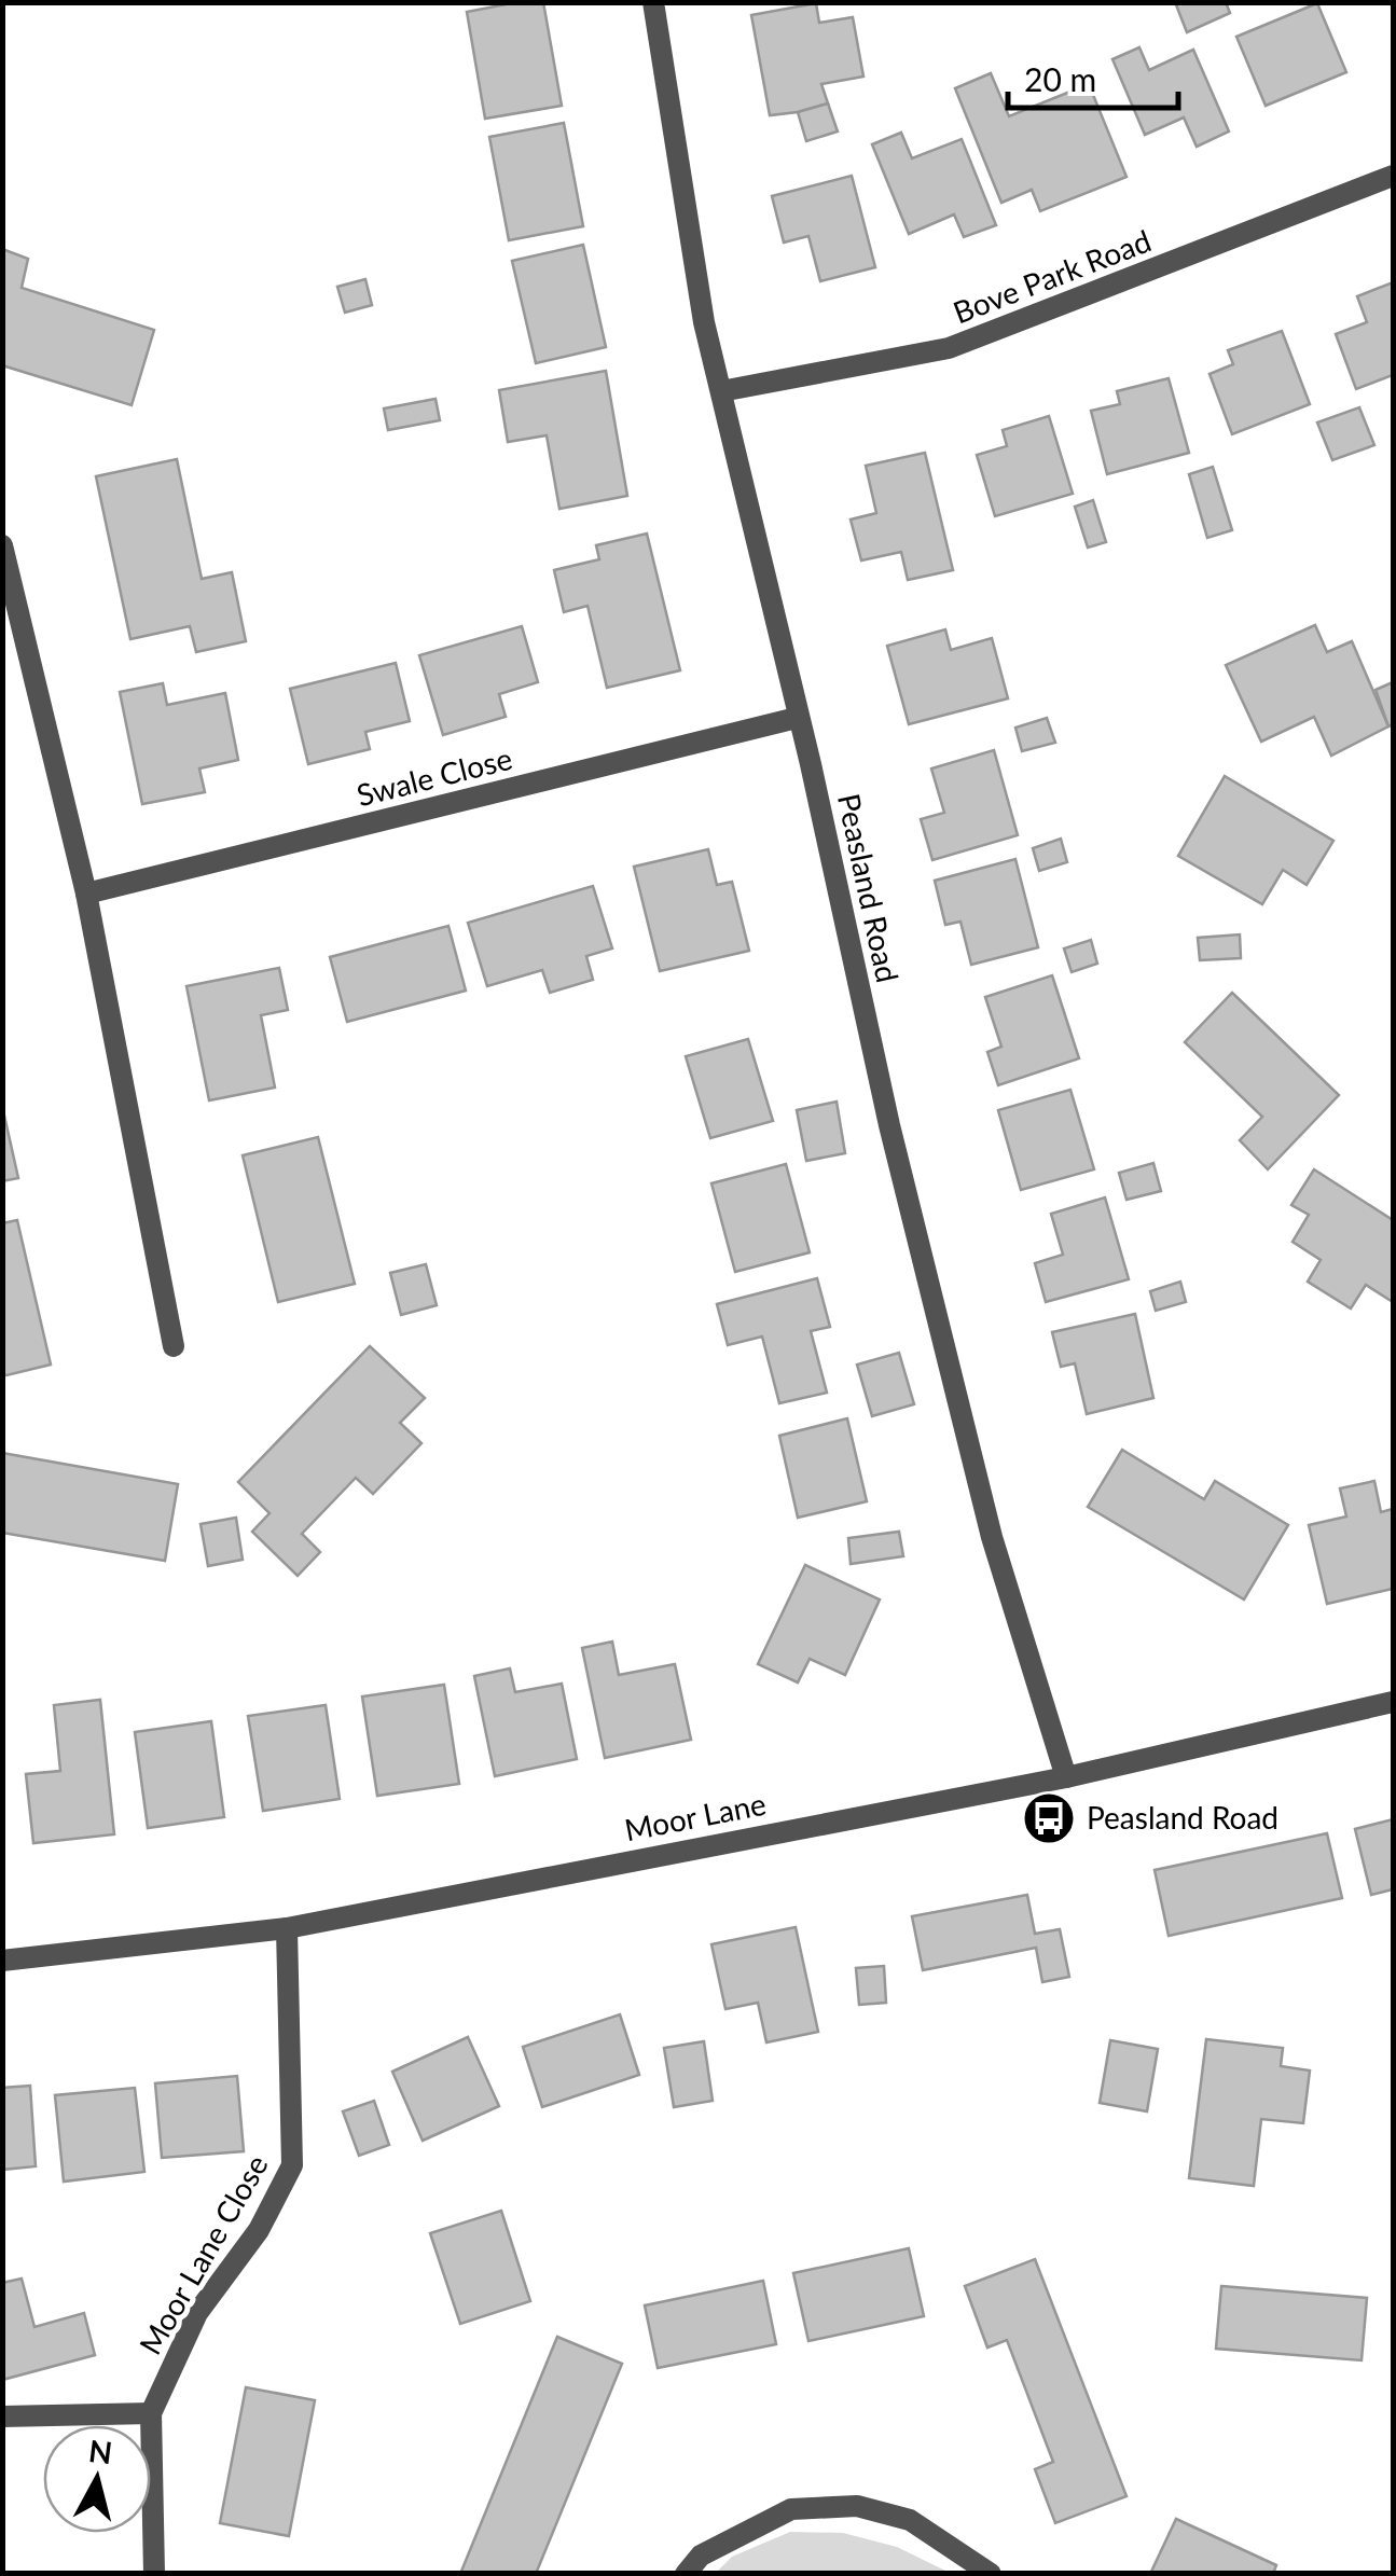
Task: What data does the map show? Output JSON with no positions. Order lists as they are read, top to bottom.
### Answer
{
  "streets": {
    "street": [
      "Bove Park Road",
      "Swale Close",
      "Peasland Road",
      "Moor Lane",
      "Moor Lane Close"
    ]
  },
  "crossings": [
    ["Bove Park Road", "Peasland Road"],
    ["Swale Close", "Peasland Road"],
    ["Peasland Road", "Moor Lane"],
    ["Moor Lane", "Moor Lane Close"]
  ],
  "places": {
    "bus stop": ["Peasland Road"]
  },
  "scale_bar": "20 m",
  "north": "top"
}
